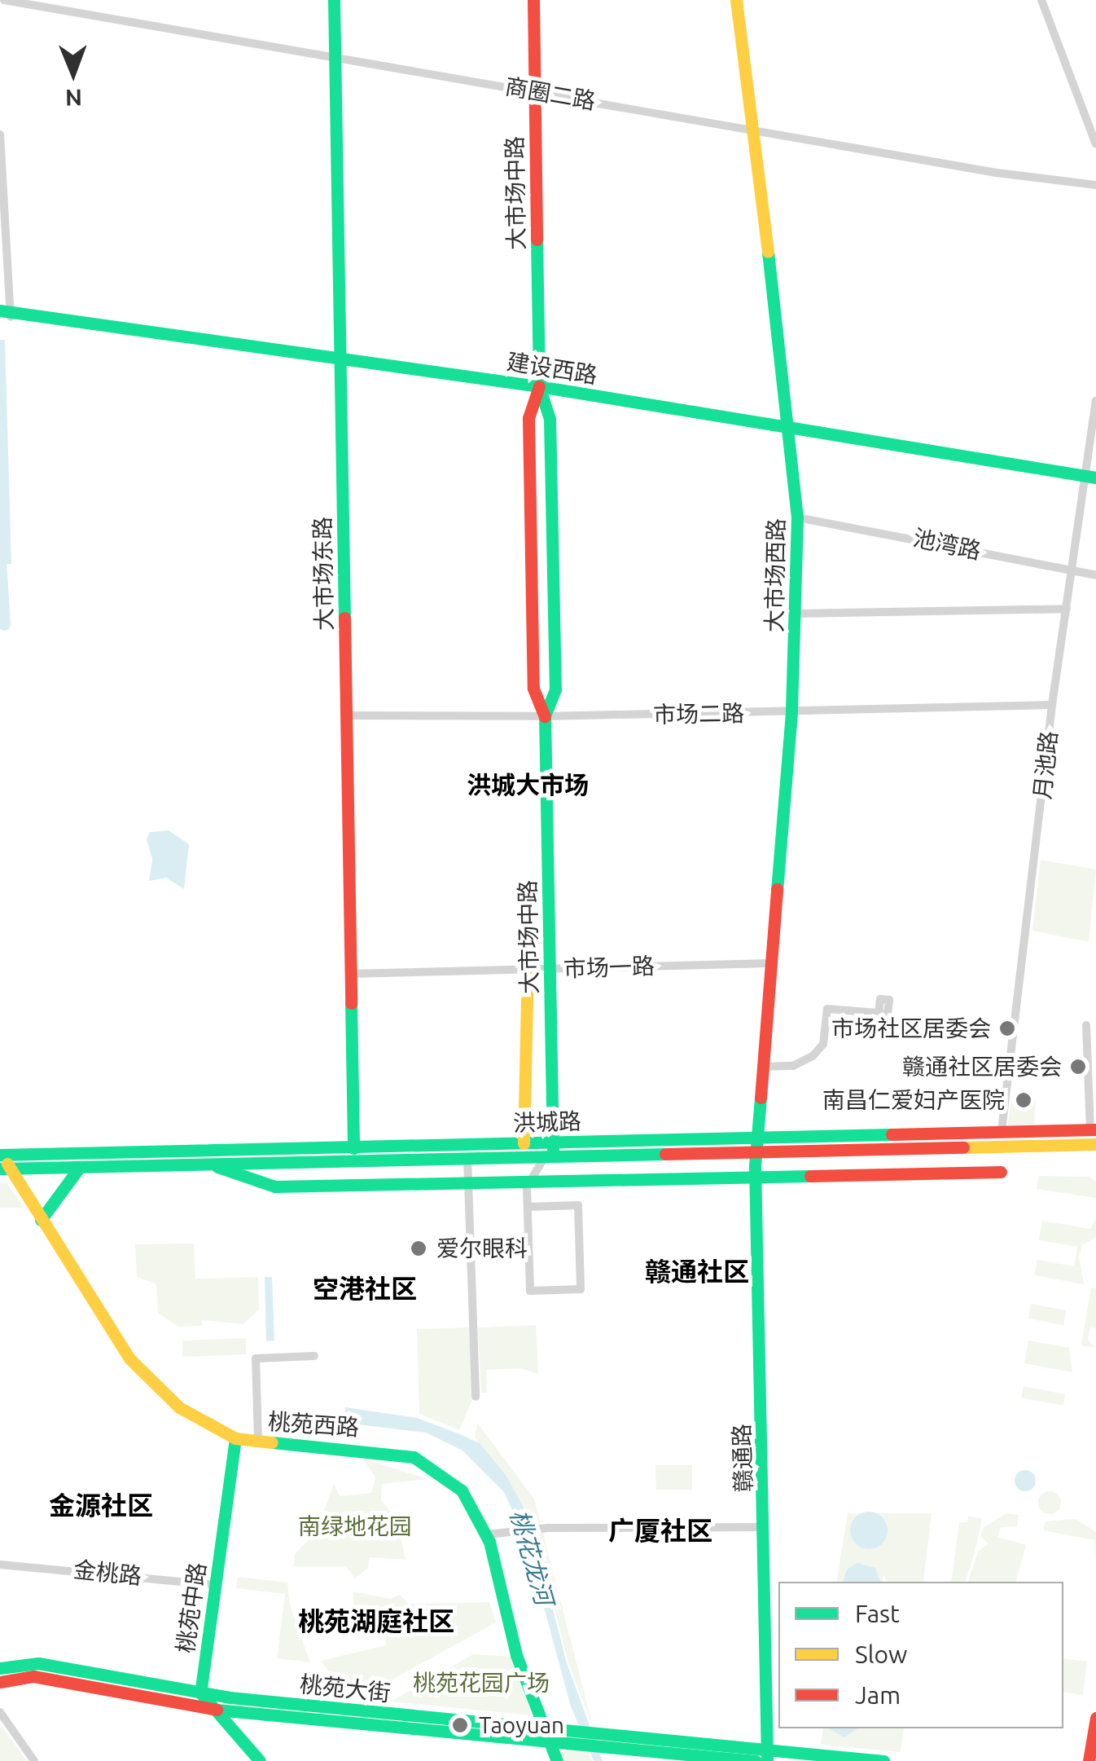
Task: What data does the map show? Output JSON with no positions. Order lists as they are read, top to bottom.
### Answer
{
  "streets": {
    "main road": [
      "大市场中路",
      "建设西路",
      "大市场东路",
      "大市场西路",
      "洪城路",
      "桃苑西路",
      "赣通路",
      "桃苑中路",
      "桃苑大街"
    ],
    "street": [
      "商圈二路",
      "池湾路",
      "市场二路",
      "月池路",
      "市场一路",
      "金桃路"
    ]
  },
  "crossings": [
    ["商圈二路", "大市场中路"],
    ["商圈二路", "大市场东路"],
    ["商圈二路", "大市场西路"],
    ["大市场中路", "建设西路"],
    ["大市场中路", "市场二路"],
    ["大市场中路", "市场一路"],
    ["大市场中路", "洪城路"],
    ["建设西路", "大市场东路"],
    ["建设西路", "大市场西路"],
    ["建设西路", "月池路"],
    ["池湾路", "大市场西路"],
    ["池湾路", "月池路"],
    ["大市场东路", "市场二路"],
    ["大市场东路", "市场一路"],
    ["大市场东路", "洪城路"],
    ["大市场西路", "市场二路"],
    ["大市场西路", "市场一路"],
    ["大市场西路", "洪城路"],
    ["大市场西路", "赣通路"],
    ["市场二路", "月池路"],
    ["月池路", "洪城路"],
    ["洪城路", "桃苑西路"],
    ["洪城路", "赣通路"],
    ["桃苑西路", "桃苑中路"],
    ["桃苑西路", "桃苑大街"],
    ["赣通路", "桃苑大街"],
    ["金桃路", "桃苑中路"],
    ["桃苑中路", "桃苑大街"]
  ],
  "districts": [
    "洪城大市场",
    "赣通社区",
    "空港社区",
    "金源社区",
    "广厦社区",
    "桃苑湖庭社区"
  ],
  "water": ["桃花龙河"],
  "parks": ["南绿地花园", "桃苑花园广场"],
  "places": [
    "市场社区居委会",
    "赣通社区居委会",
    "南昌仁爱妇产医院",
    "爱尔眼科",
    "Taoyuan"
  ],
  "legend": ["Fast", "Slow", "Jam"],
  "north": "bottom"
}
